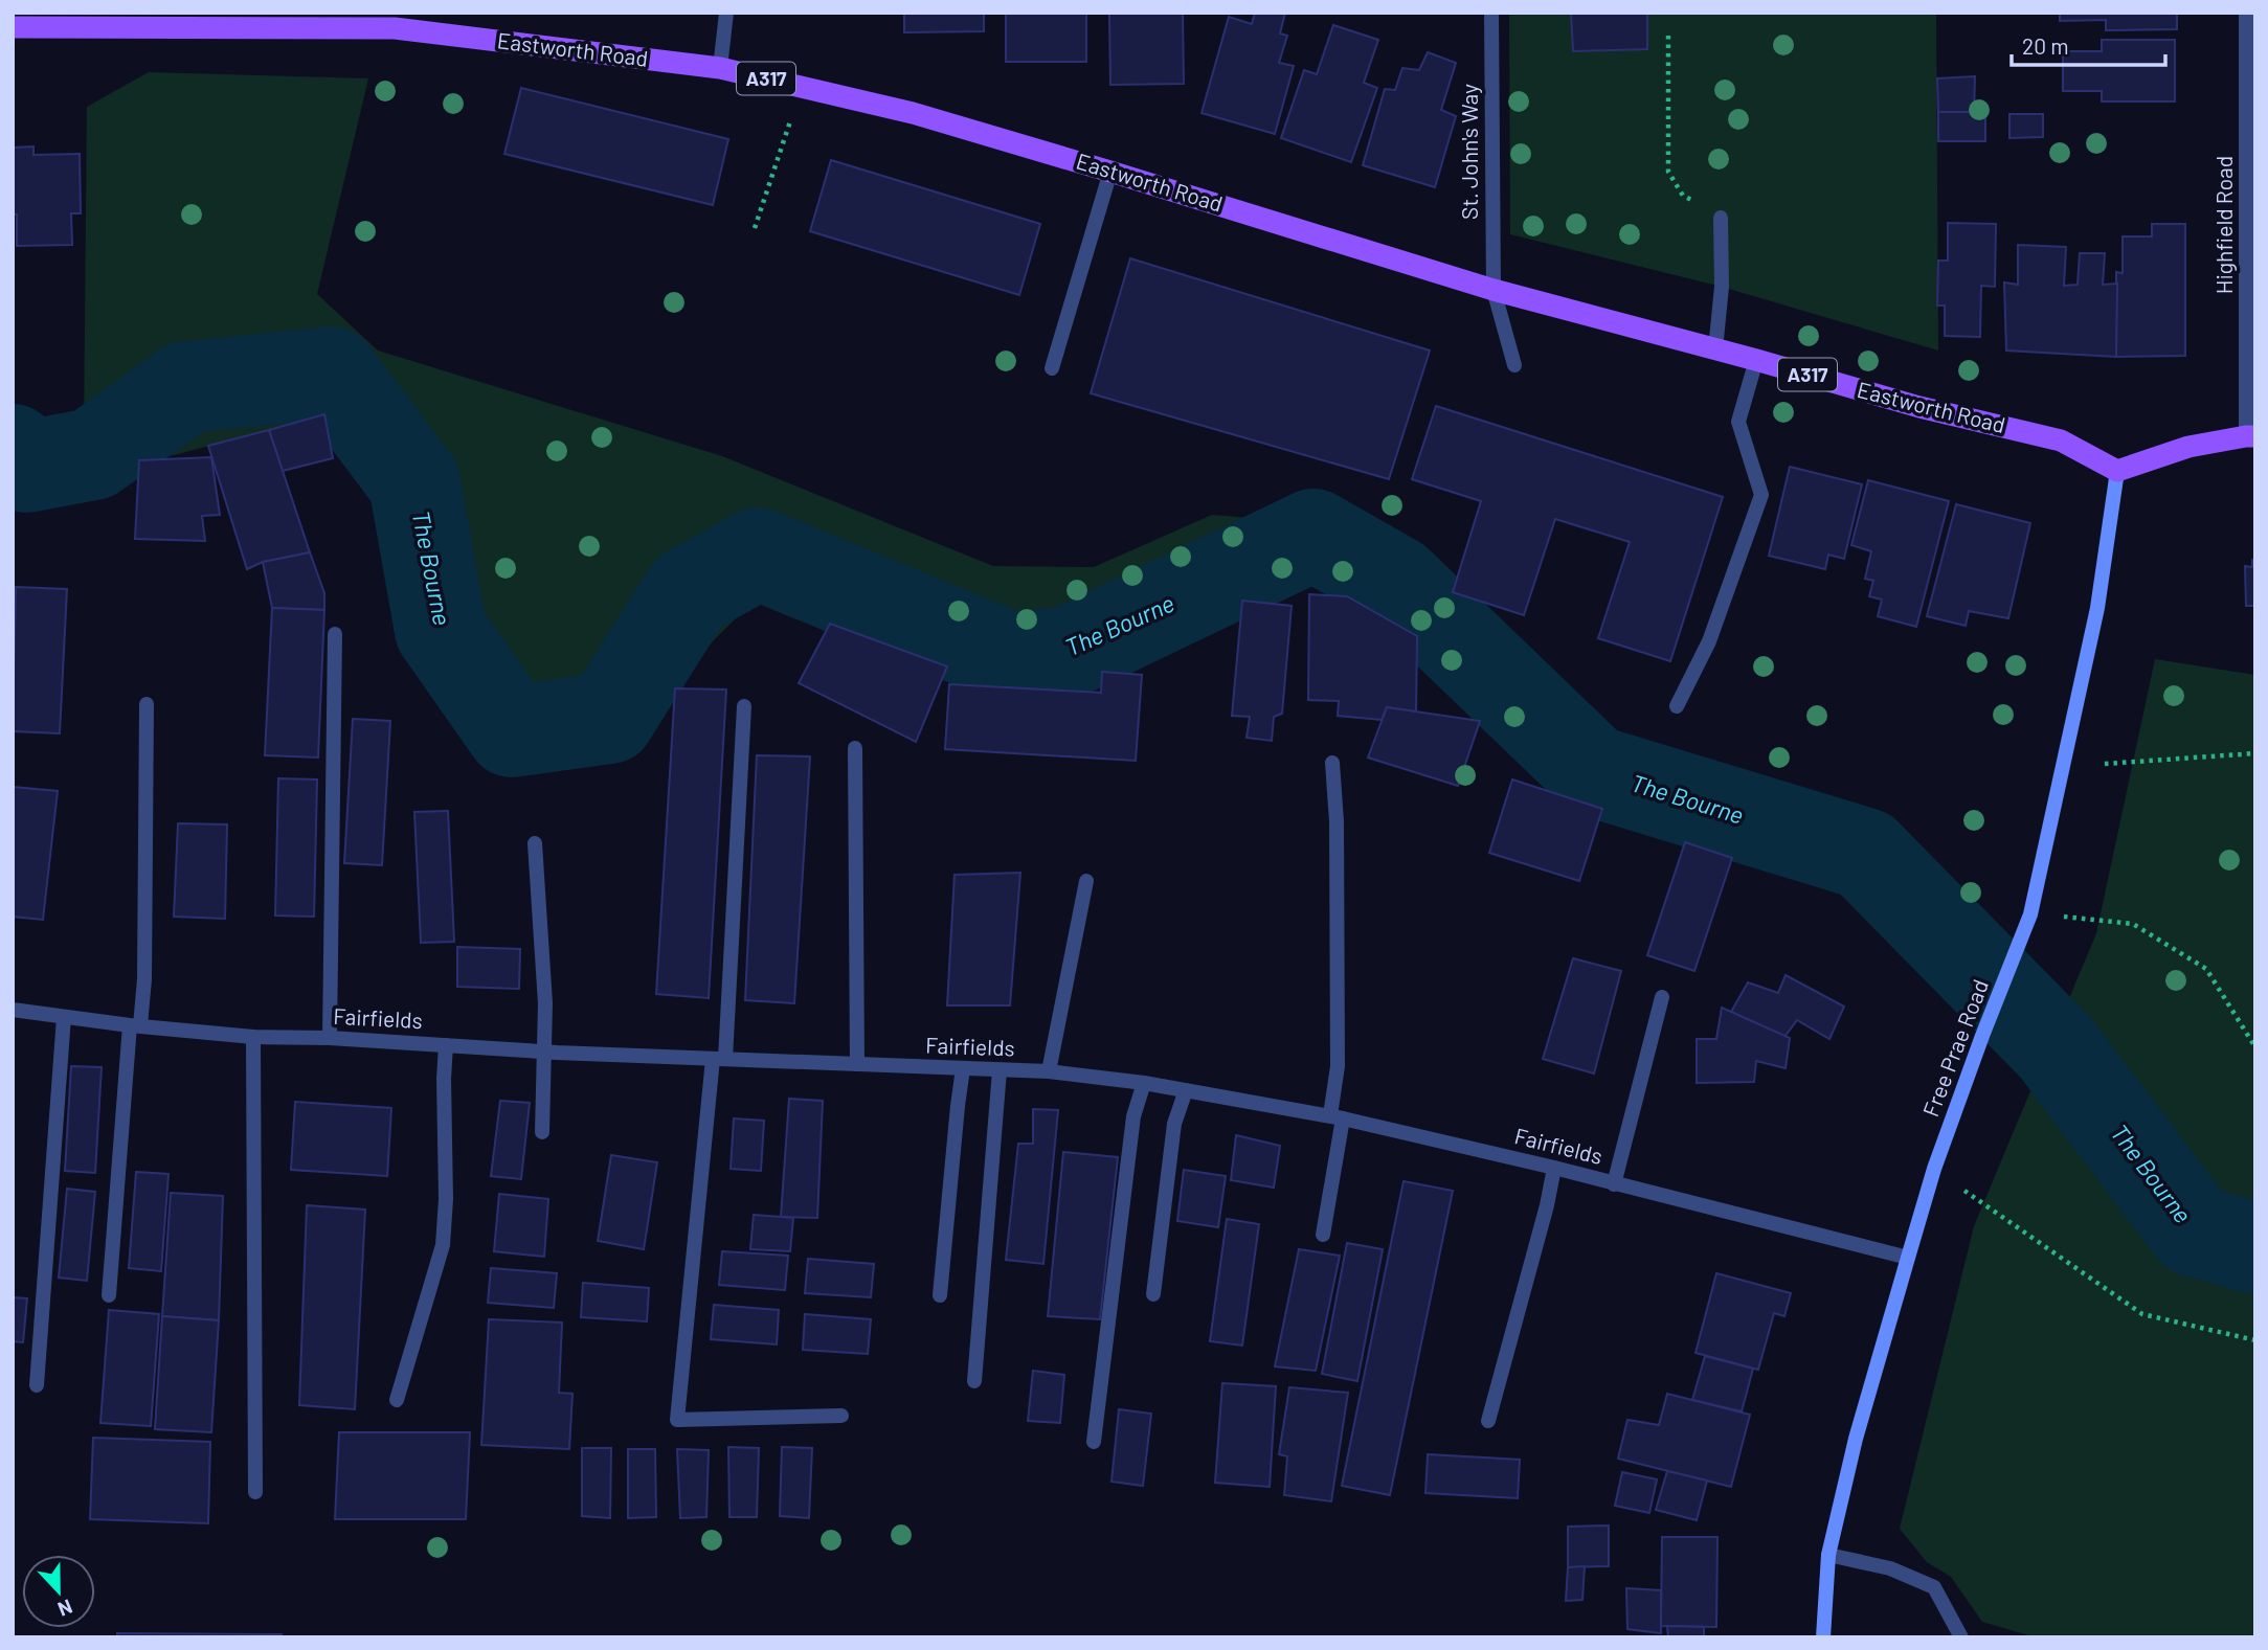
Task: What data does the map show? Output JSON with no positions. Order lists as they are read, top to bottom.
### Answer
{
  "streets": {
    "main road": ["Eastworth Road", "A317"],
    "street": [
      "St. John's Way",
      "Highfield Road",
      "Fairfields",
      "Free Prae Road"
    ]
  },
  "crossings": [
    ["Eastworth Road", "St. John's Way"],
    ["Eastworth Road", "Free Prae Road"],
    ["Fairfields", "Free Prae Road"]
  ],
  "water": ["The Bourne"],
  "scale_bar": "20 m",
  "north": "bottom"
}
